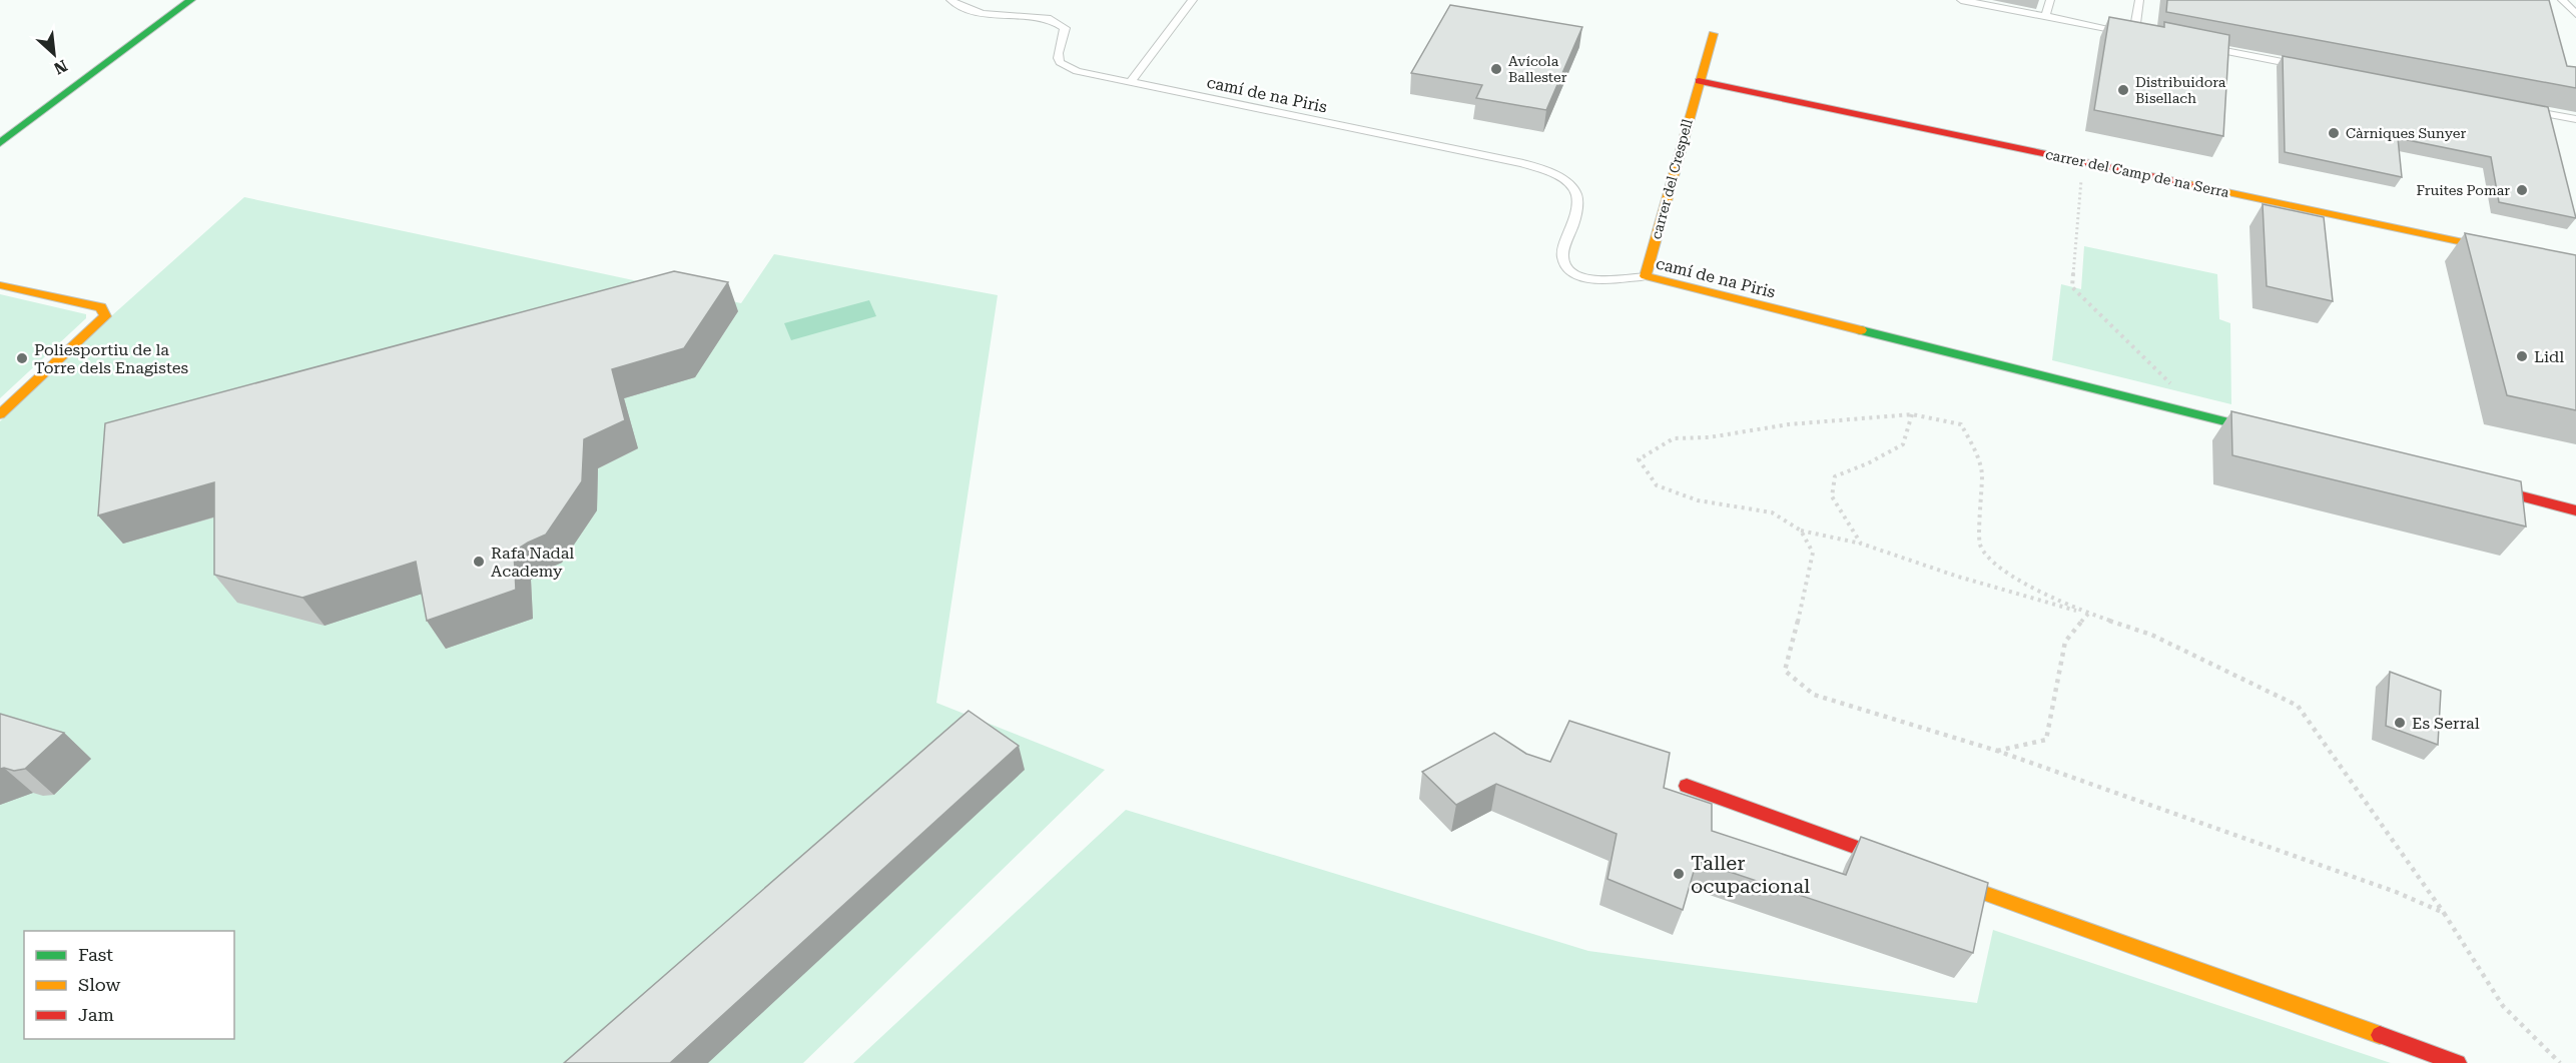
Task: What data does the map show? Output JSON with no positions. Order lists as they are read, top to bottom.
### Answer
{
  "streets": {
    "street": ["camí de na Piris", "carrer del Camp de na Serra", "carrer del Crespell"]
  },
  "crossings": [
    ["camí de na Piris", "carrer del Crespell"],
    ["carrer del Camp de na Serra", "carrer del Crespell"]
  ],
  "places": [
    "Avícola Ballester",
    "Distribuidora Bisellach",
    "Càrniques Sunyer",
    "Fruites Pomar",
    "Lidl",
    "Poliesportiu de la Torre dels Enagistes",
    "Rafa Nadal Academy",
    "Es Serral",
    "Taller ocupacional"
  ],
  "legend": ["Fast", "Slow", "Jam"],
  "north": "bottom right"
}
